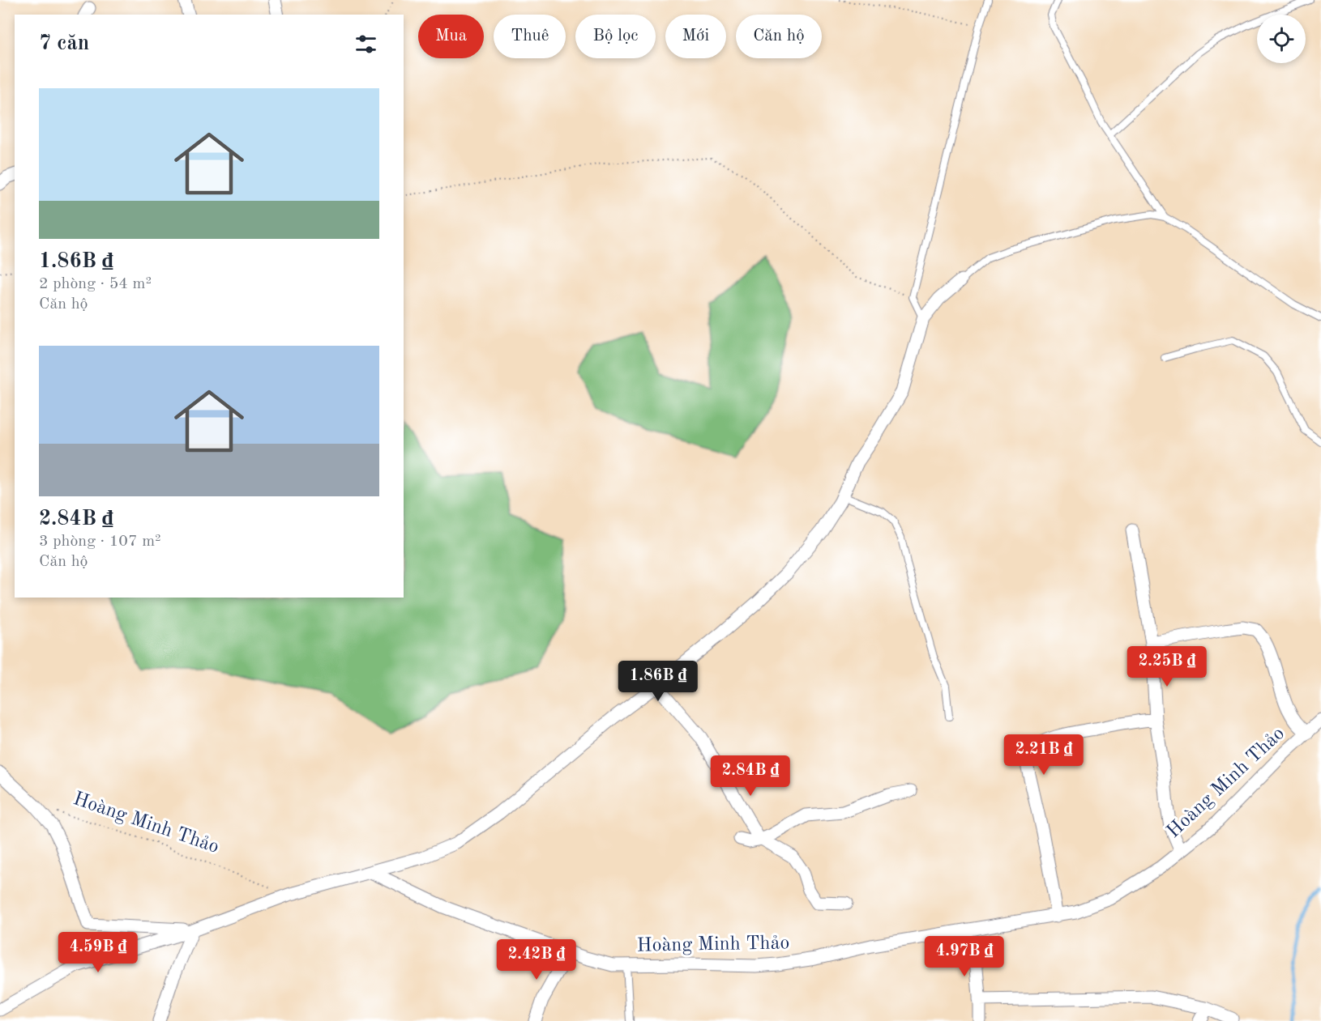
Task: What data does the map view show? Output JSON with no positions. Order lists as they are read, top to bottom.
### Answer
{
  "streets": {
    "street": ["Hoàng Minh Thảo"]
  },
  "page": {
    "chip": [
      "Mua",
      "Thuê",
      "Bộ lọc",
      "Mới",
      "Căn hộ"
    ],
    "heading": "7 căn",
    "list": [
      {
        "name": "1.86B ₫",
        "note": "2 phòng · 54 m² · Căn hộ"
      },
      {
        "name": "2.84B ₫",
        "note": "3 phòng · 107 m² · Căn hộ"
      }
    ],
    "price": [
      "2.25B ₫",
      "1.86B ₫",
      "2.21B ₫",
      "2.84B ₫",
      "4.59B ₫",
      "4.97B ₫",
      "2.42B ₫"
    ]
  }
}
